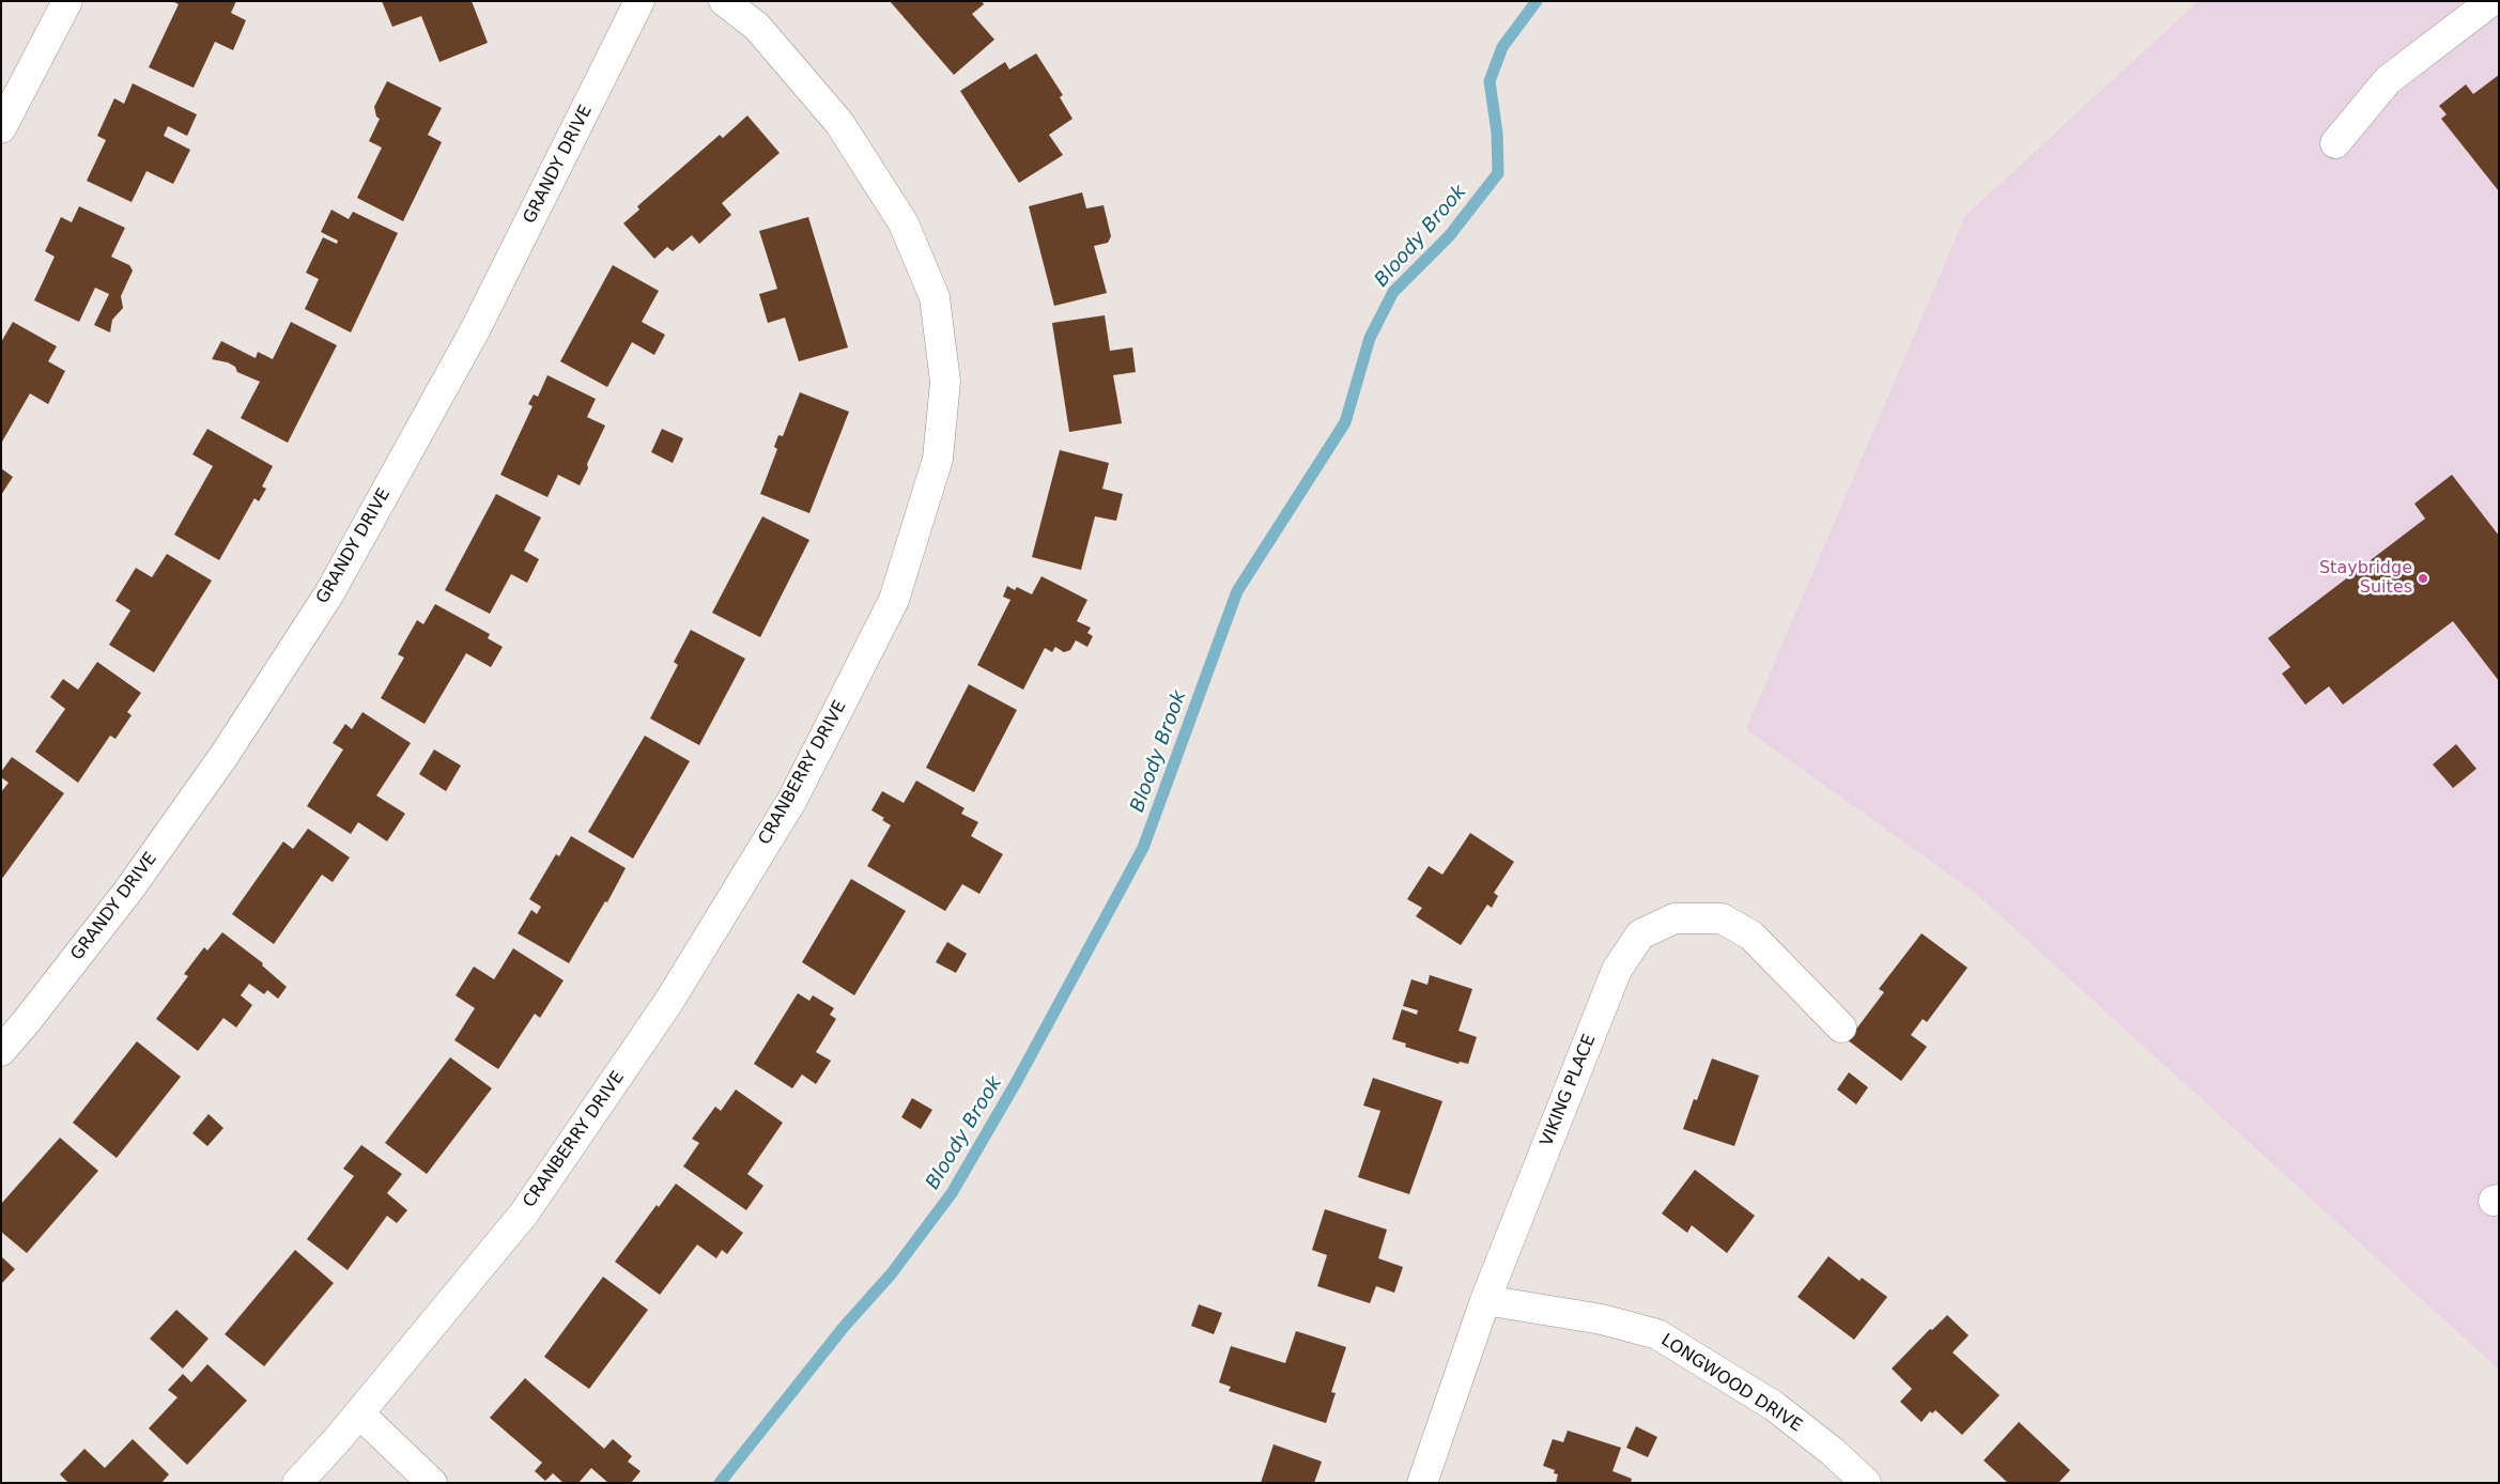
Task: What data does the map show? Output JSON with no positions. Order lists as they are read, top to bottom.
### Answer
{
  "streets": {
    "street": [
      "GRANDY DRIVE",
      "CRANBERRY DRIVE",
      "VIKING PLACE",
      "LONGWOOD DRIVE"
    ]
  },
  "crossings": [
    ["VIKING PLACE", "LONGWOOD DRIVE"]
  ],
  "water": ["Bloody Brook"],
  "places": ["Staybridge Suites"]
}
